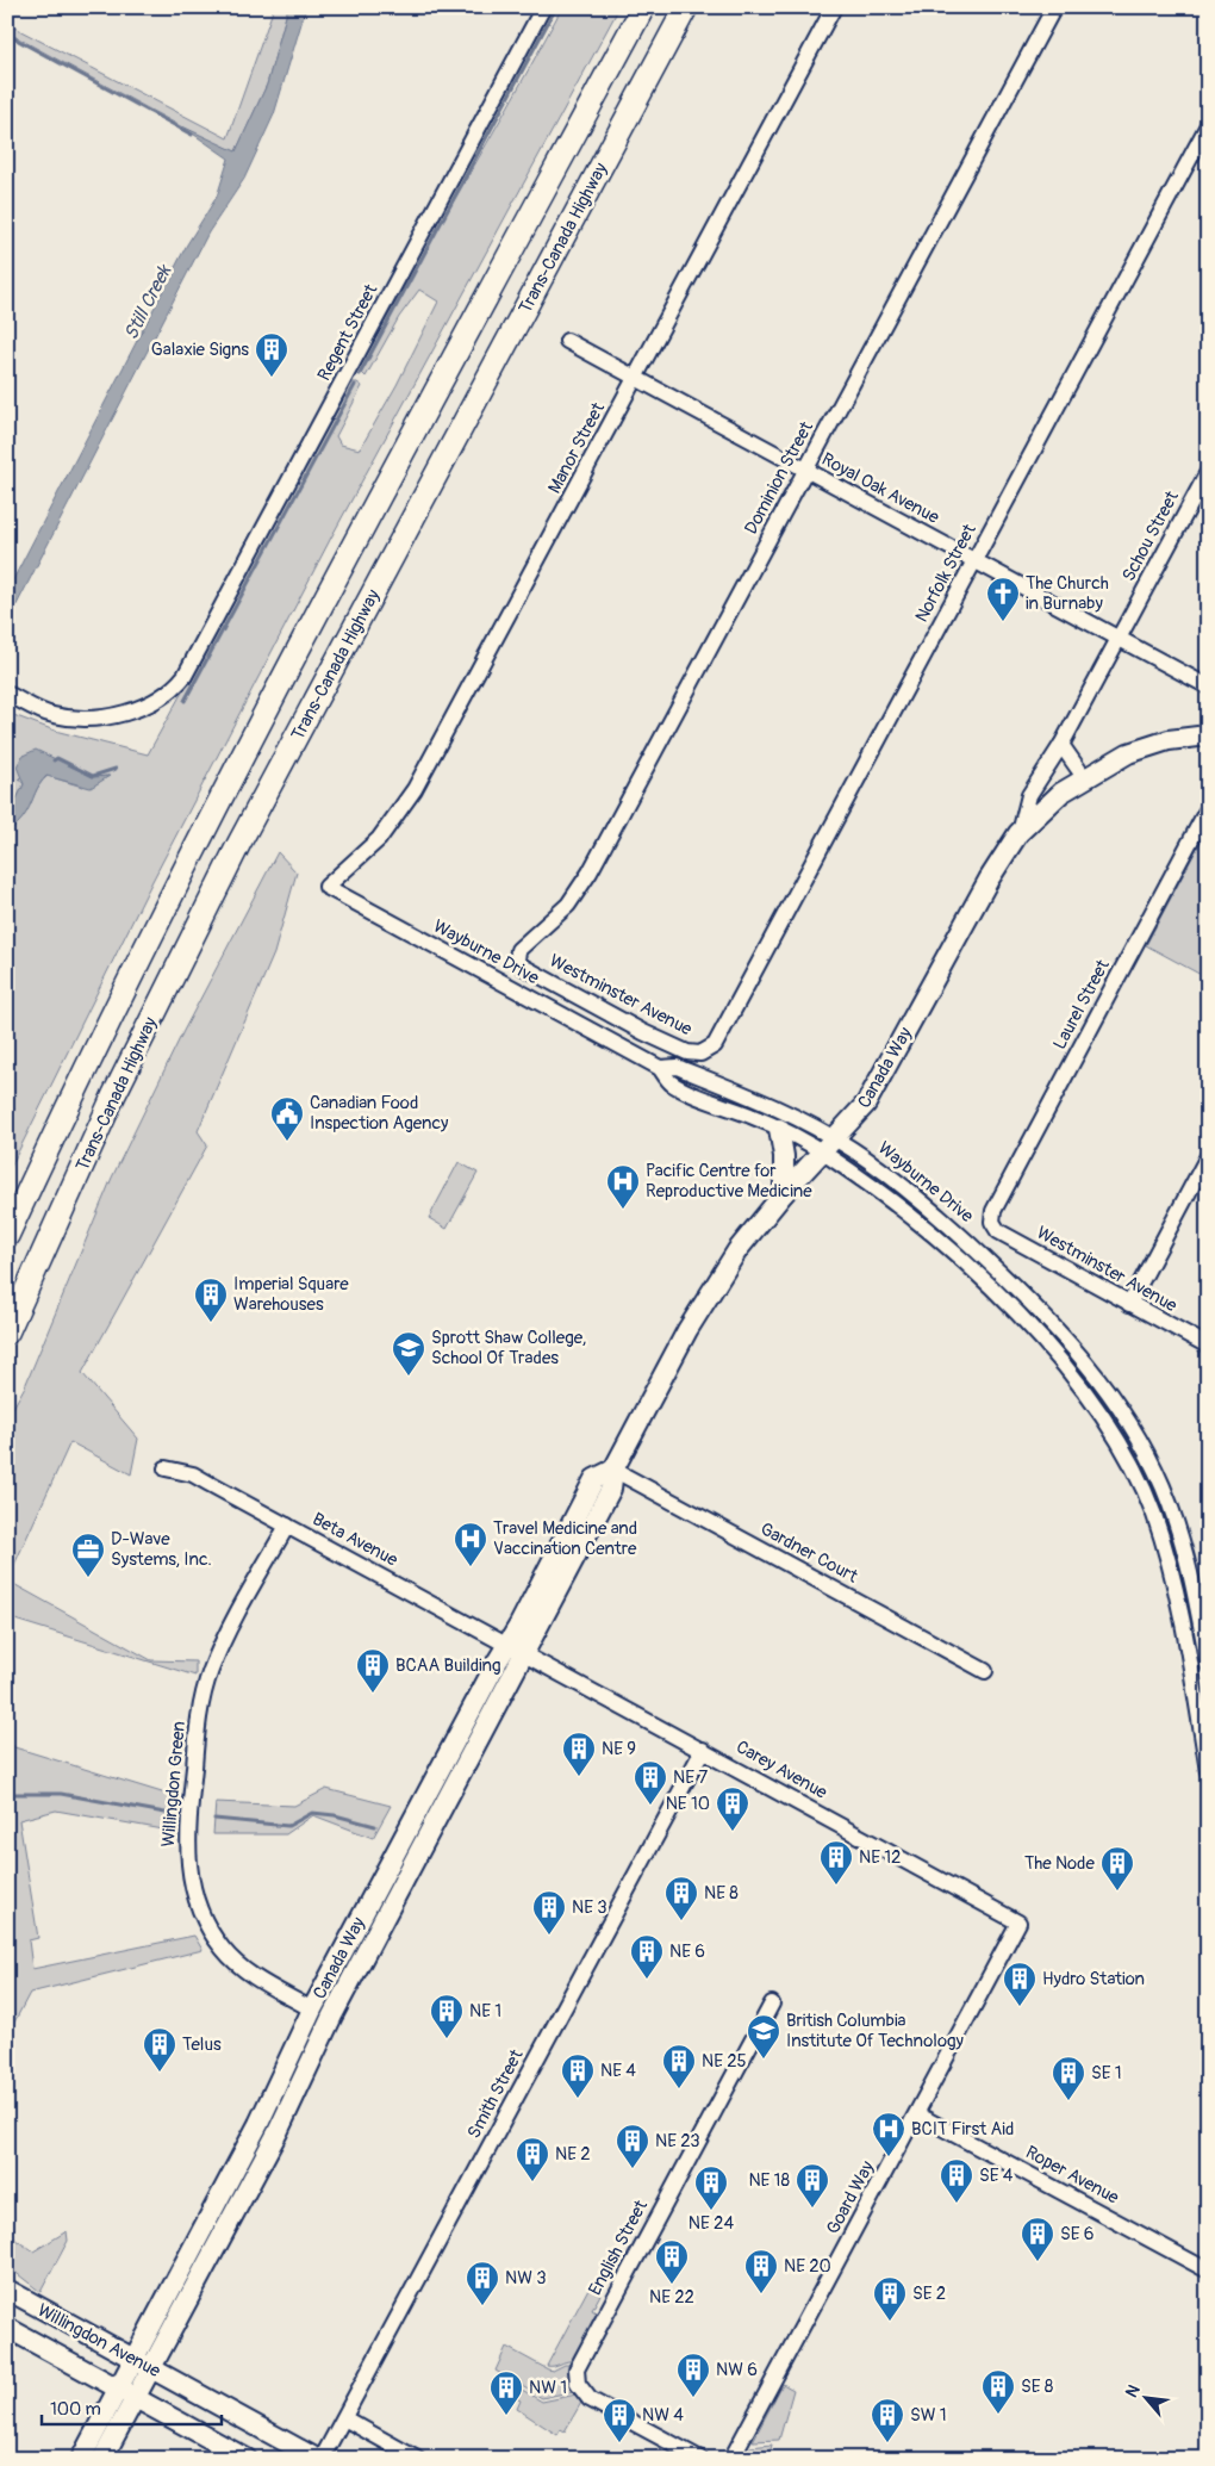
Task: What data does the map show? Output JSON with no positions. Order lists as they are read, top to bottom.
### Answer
{
  "streets": {
    "highway": ["Trans-Canada Highway"],
    "main road": ["Canada Way", "Willingdon Avenue"],
    "street": [
      "Regent Street",
      "Manor Street",
      "Dominion Street",
      "Royal Oak Avenue",
      "Schou Street",
      "Norfolk Street",
      "Wayburne Drive",
      "Westminster Avenue",
      "Laurel Street",
      "Beta Avenue",
      "Gardner Court",
      "Carey Avenue",
      "Willingdon Green",
      "Smith Street",
      "Roper Avenue",
      "Goard Way",
      "English Street"
    ]
  },
  "crossings": [
    ["Manor Street", "Royal Oak Avenue"],
    ["Manor Street", "Wayburne Drive"],
    ["Dominion Street", "Royal Oak Avenue"],
    ["Dominion Street", "Westminster Avenue"],
    ["Royal Oak Avenue", "Schou Street"],
    ["Royal Oak Avenue", "Norfolk Street"],
    ["Schou Street", "Canada Way"],
    ["Norfolk Street", "Westminster Avenue"],
    ["Wayburne Drive", "Canada Way"],
    ["Westminster Avenue", "Laurel Street"],
    ["Canada Way", "Beta Avenue"],
    ["Canada Way", "Gardner Court"],
    ["Canada Way", "Carey Avenue"],
    ["Canada Way", "Willingdon Green"],
    ["Canada Way", "Willingdon Avenue"],
    ["Beta Avenue", "Carey Avenue"],
    ["Beta Avenue", "Willingdon Green"],
    ["Carey Avenue", "Smith Street"],
    ["Carey Avenue", "Goard Way"],
    ["Roper Avenue", "Goard Way"]
  ],
  "water": ["Still Creek"],
  "places": {
    "building": [
      "Galaxie Signs",
      "Imperial Square Warehouses",
      "BCAA Building",
      "NE 9",
      "NE 7",
      "NE 10",
      "NE 12",
      "The Node",
      "NE 8",
      "NE 3",
      "NE 6",
      "Hydro Station",
      "NE 1",
      "Telus",
      "NE 25",
      "NE 4",
      "SE 1",
      "NE 23",
      "NE 2",
      "SE 4",
      "NE 18",
      "NE 24",
      "SE 6",
      "NE 22",
      "NE 20",
      "NW 3",
      "SE 2",
      "NW 6",
      "SE 8",
      "NW 1",
      "NW 4",
      "SW 1"
    ],
    "church": ["The Church in Burnaby"],
    "public building": ["Canadian Food Inspection Agency"],
    "hospital": ["Pacific Centre for Reproductive Medicine", "Travel Medicine and Vaccination Centre", "BCIT First Aid"],
    "school or university": ["Sprott Shaw College, School Of Trades", "British Columbia Institute Of Technology"],
    "office": ["D-Wave Systems, Inc."]
  },
  "scale_bar": "100 m",
  "north": "top left"
}
